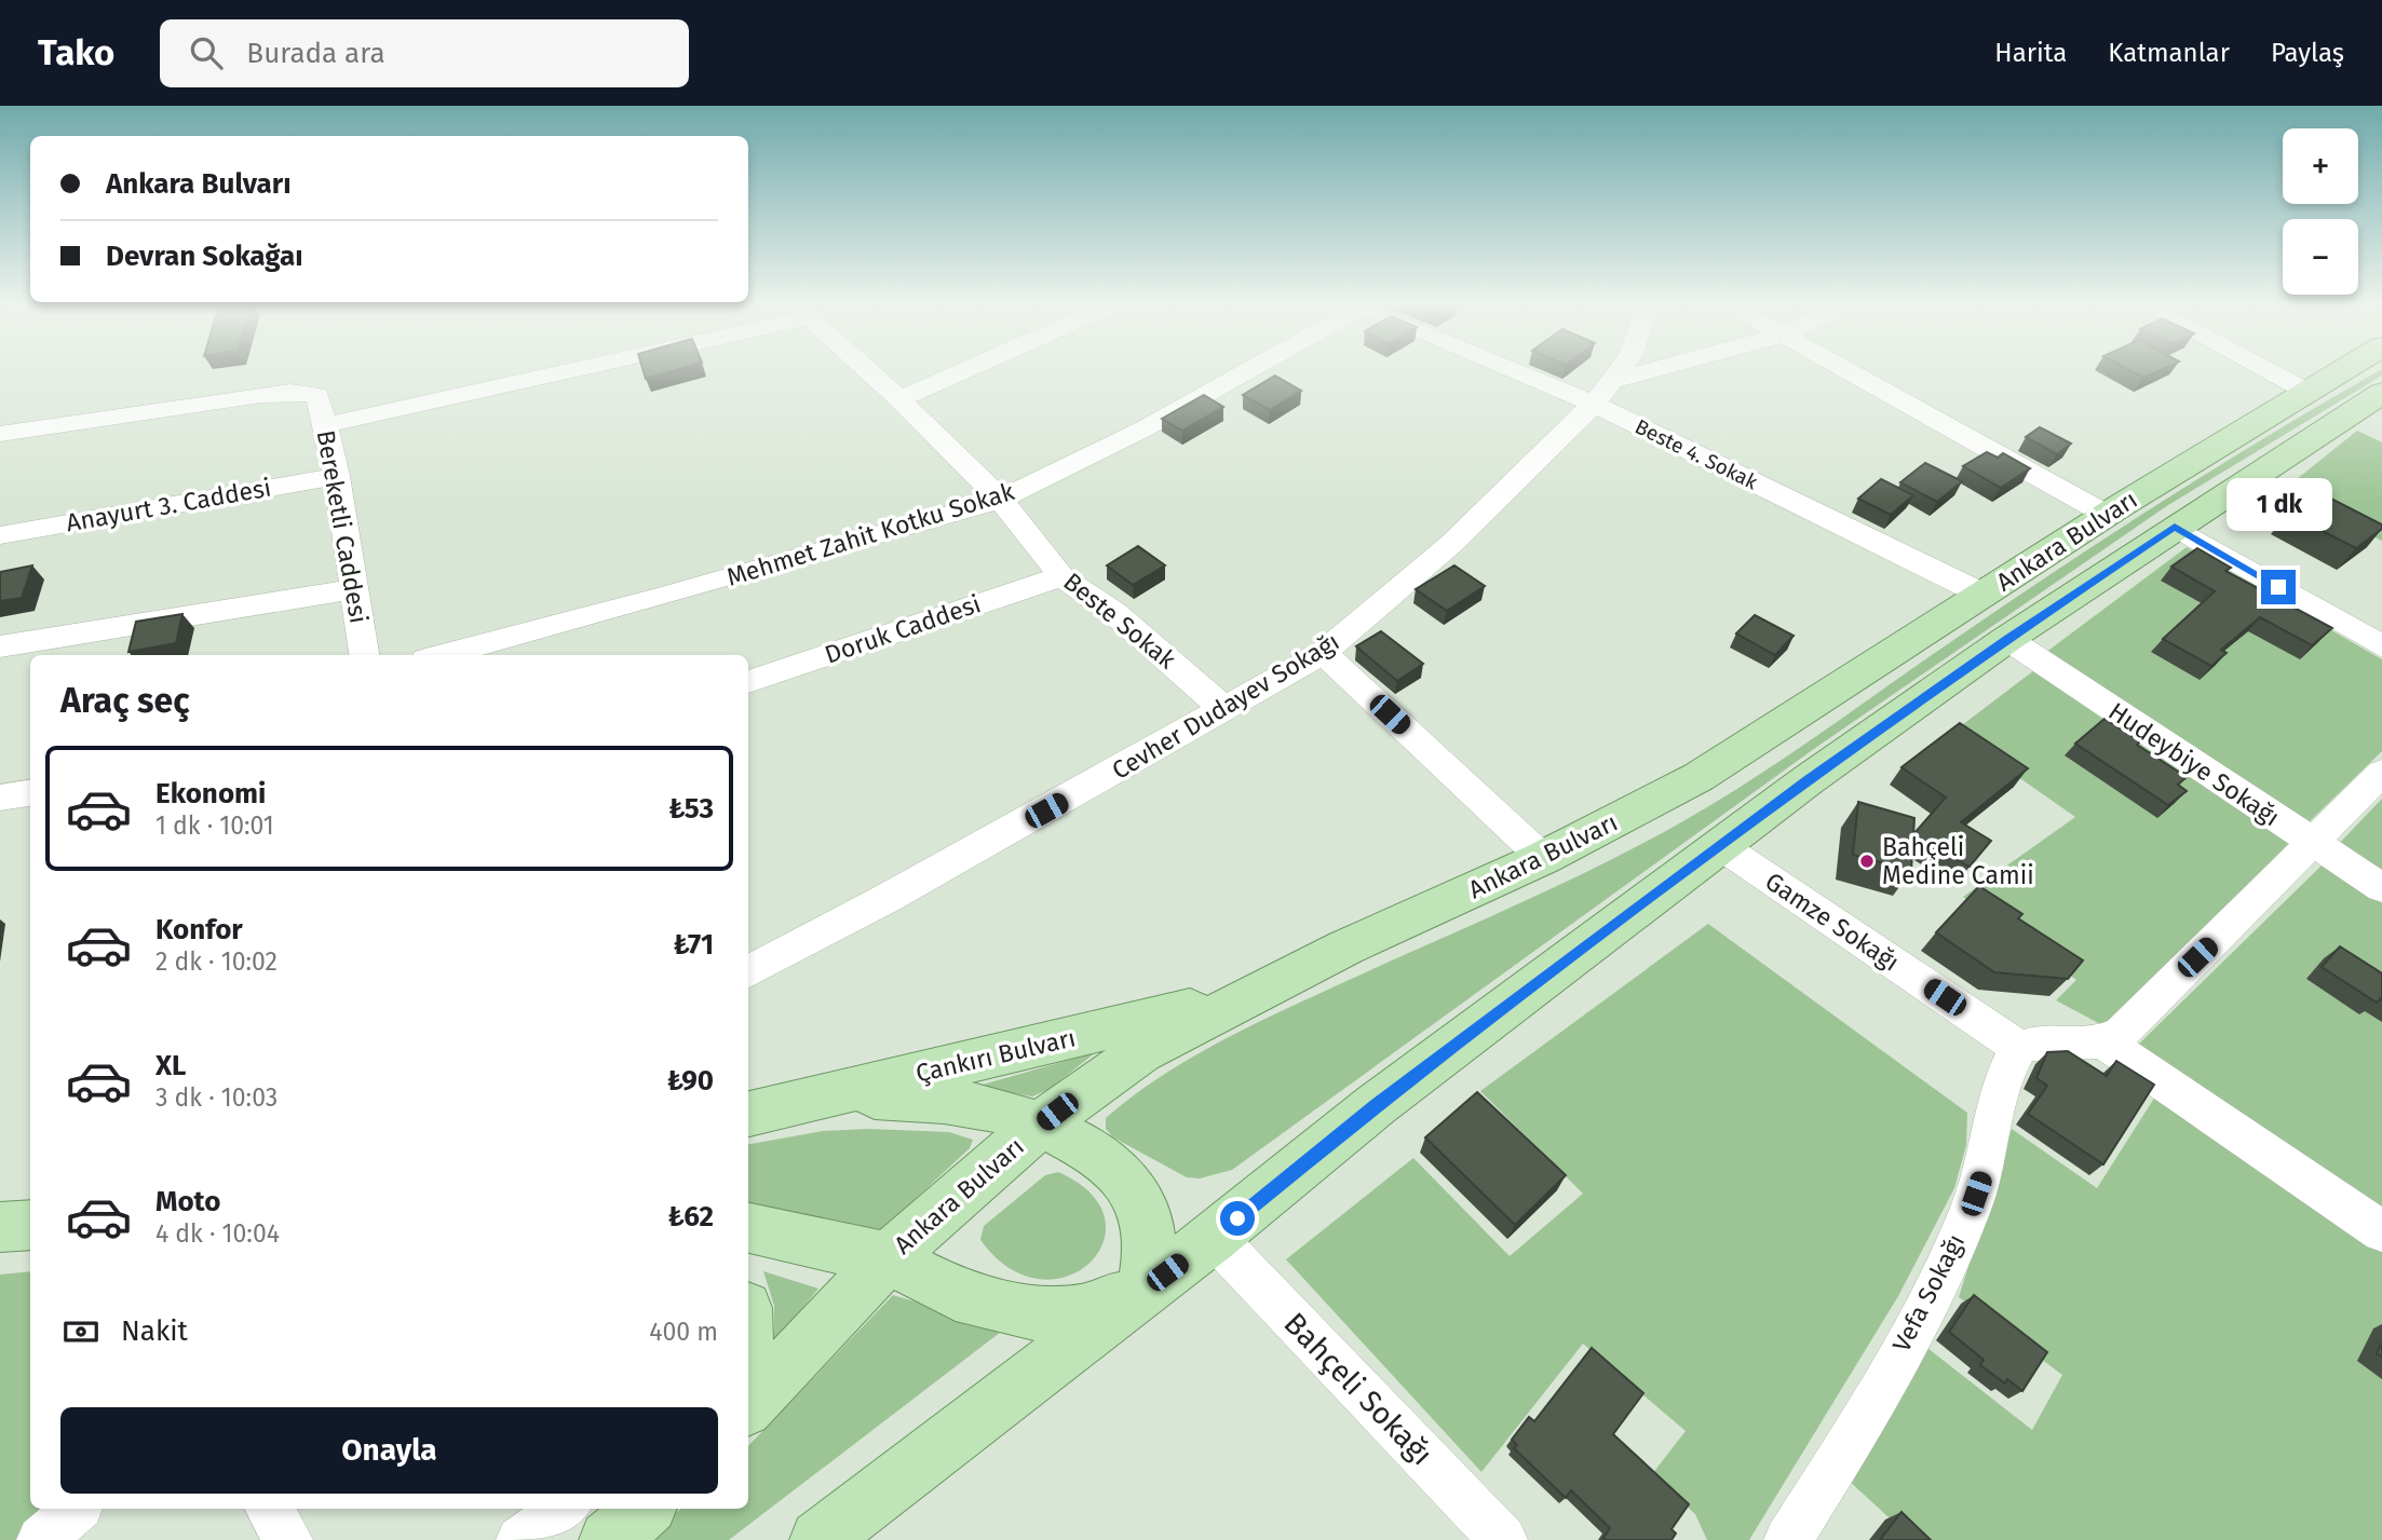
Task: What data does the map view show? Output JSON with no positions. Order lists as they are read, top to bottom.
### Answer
{
  "streets": {
    "main road": ["Ankara Bulvarı", "Çankırı Bulvarı"],
    "street": [
      "Beste 4. Sokak",
      "Anayurt 3. Caddesi",
      "Bereketli Caddesi",
      "Mehmet Zahit Kotku Sokak",
      "Beste Sokak",
      "Doruk Caddesi",
      "Cevher Dudayev Sokağı",
      "Hudeybiye Sokağı",
      "Gamze Sokağı",
      "Vefa Sokağı",
      "Bahçeli Sokağı"
    ]
  },
  "crossings": [
    ["Beste 4. Sokak", "Ankara Bulvarı"],
    ["Beste 4. Sokak", "Cevher Dudayev Sokağı"],
    ["Anayurt 3. Caddesi", "Bereketli Caddesi"],
    ["Mehmet Zahit Kotku Sokak", "Beste Sokak"],
    ["Ankara Bulvarı", "Hudeybiye Sokağı"],
    ["Ankara Bulvarı", "Gamze Sokağı"],
    ["Ankara Bulvarı", "Çankırı Bulvarı"],
    ["Ankara Bulvarı", "Bahçeli Sokağı"],
    ["Beste Sokak", "Doruk Caddesi"],
    ["Beste Sokak", "Cevher Dudayev Sokağı"],
    ["Gamze Sokağı", "Vefa Sokağı"]
  ],
  "places": ["Bahçeli Medine Camii"],
  "page": {
    "header": "Tako",
    "search": "Burada ara",
    "nav": ["Harita", "Katmanlar", "Paylaş"],
    "map_buttons": ["+", "−"],
    "banner": ["Ankara Bulvarı", "Devran Sokağaı"],
    "bubble": "1 dk",
    "heading": "Araç seç",
    "list": [
      {
        "name": "Ekonomi",
        "note": "1 dk · 10:01",
        "value": "₺53"
      },
      {
        "name": "Konfor",
        "note": "2 dk · 10:02",
        "value": "₺71"
      },
      {
        "name": "XL",
        "note": "3 dk · 10:03",
        "value": "₺90"
      },
      {
        "name": "Moto",
        "note": "4 dk · 10:04",
        "value": "₺62"
      }
    ],
    "pay": ["Nakit", "400 m"],
    "buttons": "Onayla"
  }
}
